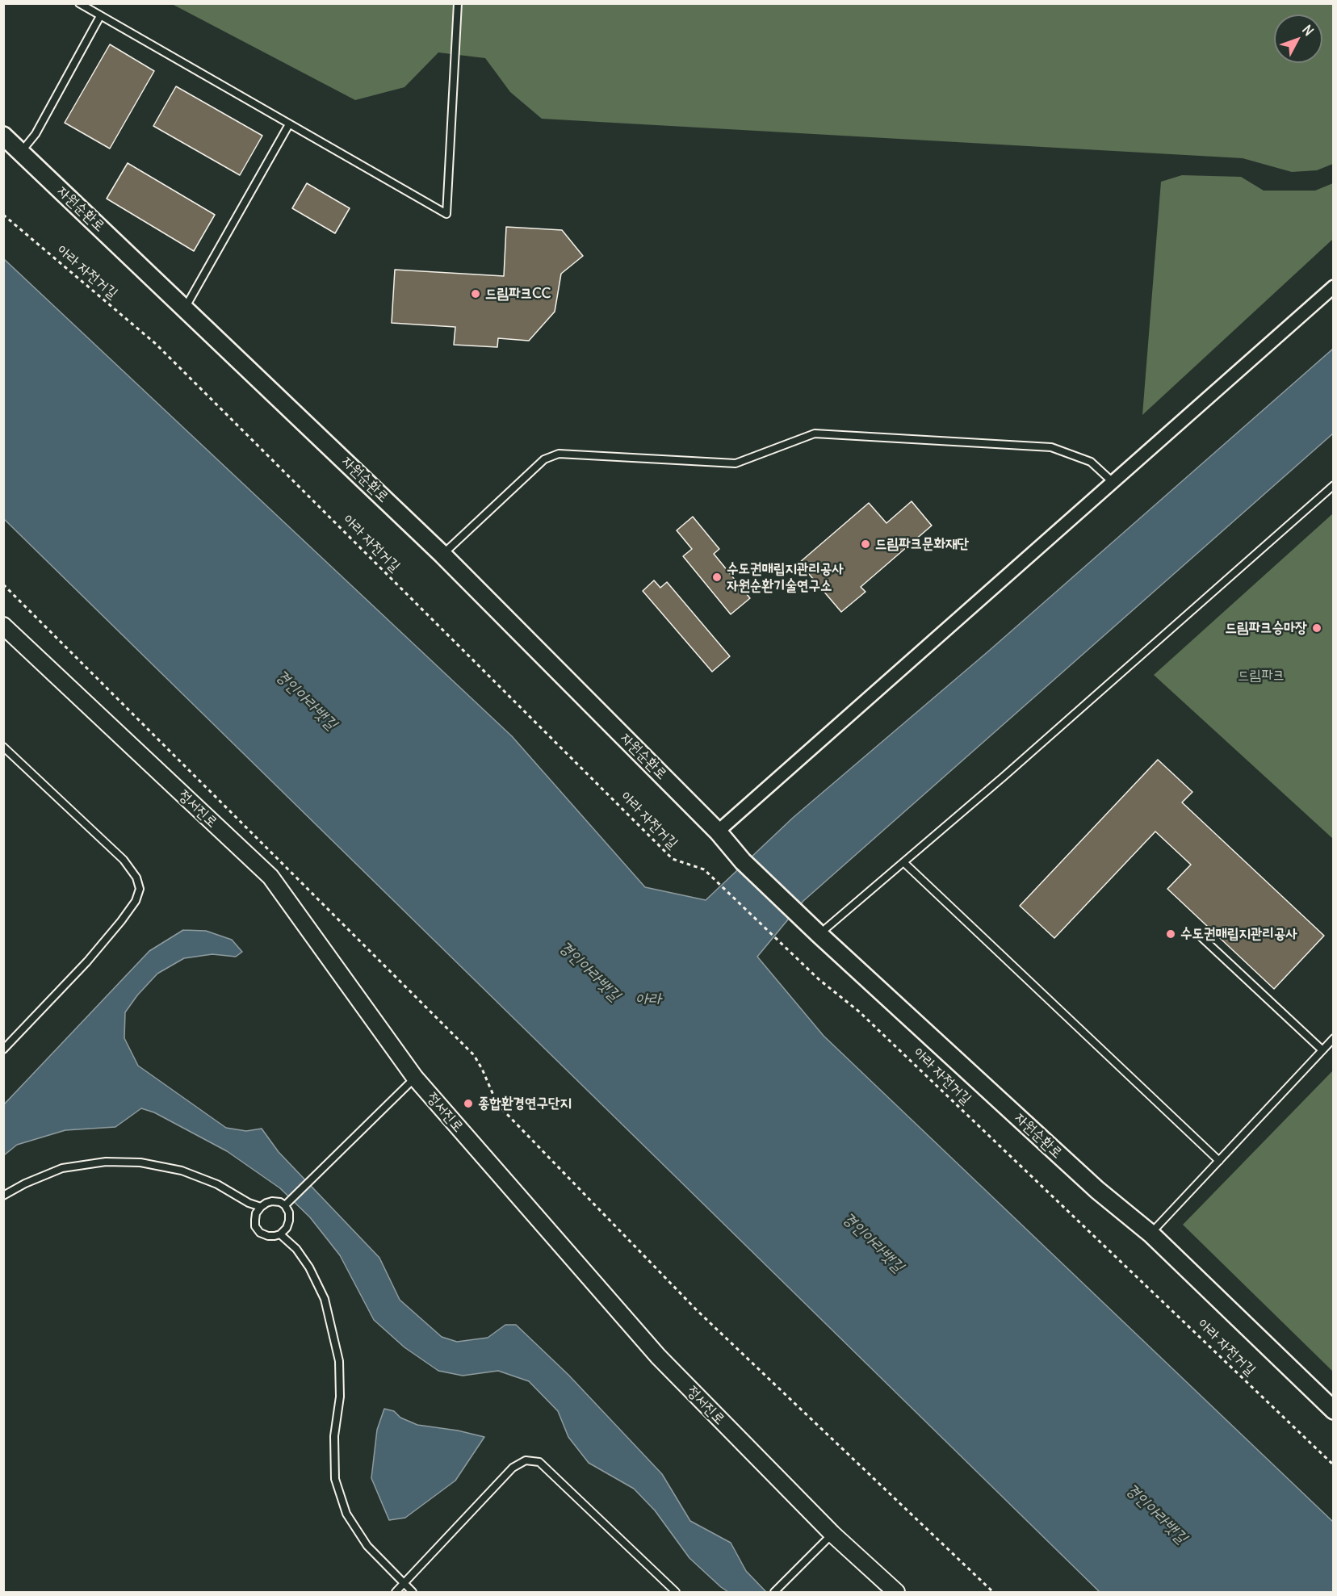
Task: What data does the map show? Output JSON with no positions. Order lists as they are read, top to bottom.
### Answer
{
  "streets": {
    "main road": ["자원순환로"],
    "street": ["정서진로"],
    "path": ["아라 자전거길"]
  },
  "water": ["경인아라뱃길", "아라"],
  "parks": ["드림파크"],
  "places": [
    "드림파크CC",
    "드림파크문화재단",
    "수도권매립지관리공사 자원순환기술연구소",
    "드림파크승마장",
    "수도권매립지관리공사",
    "종합환경연구단지"
  ],
  "north": "top right"
}
